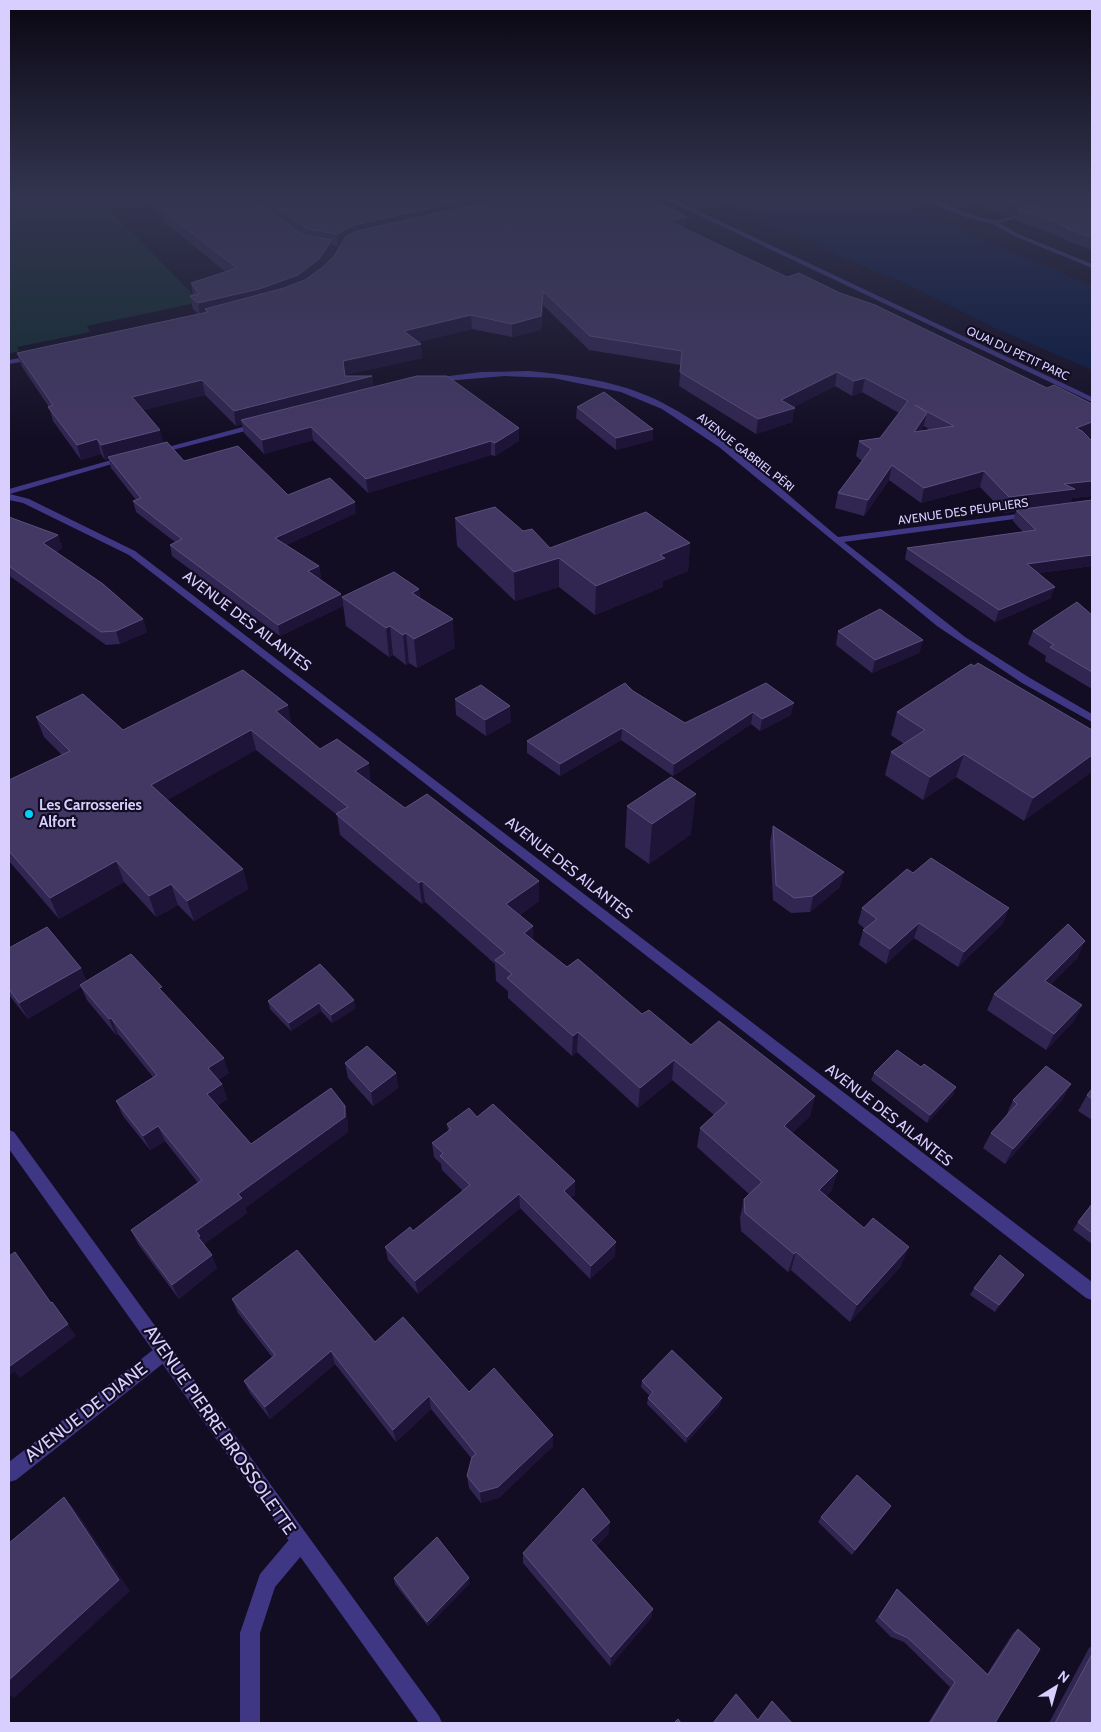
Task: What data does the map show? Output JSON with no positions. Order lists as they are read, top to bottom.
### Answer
{
  "streets": {
    "street": [
      "QUAI DU PETIT PARC",
      "AVENUE GABRIEL PÉRI",
      "AVENUE DES PEUPLIERS",
      "AVENUE DES AILANTES",
      "AVENUE DE DIANE",
      "AVENUE PIERRE BROSSOLETTE"
    ]
  },
  "crossings": [
    ["AVENUE GABRIEL PÉRI", "AVENUE DES PEUPLIERS"],
    ["AVENUE DE DIANE", "AVENUE PIERRE BROSSOLETTE"]
  ],
  "places": ["Les Carrosseries Alfort"],
  "north": "top right"
}
